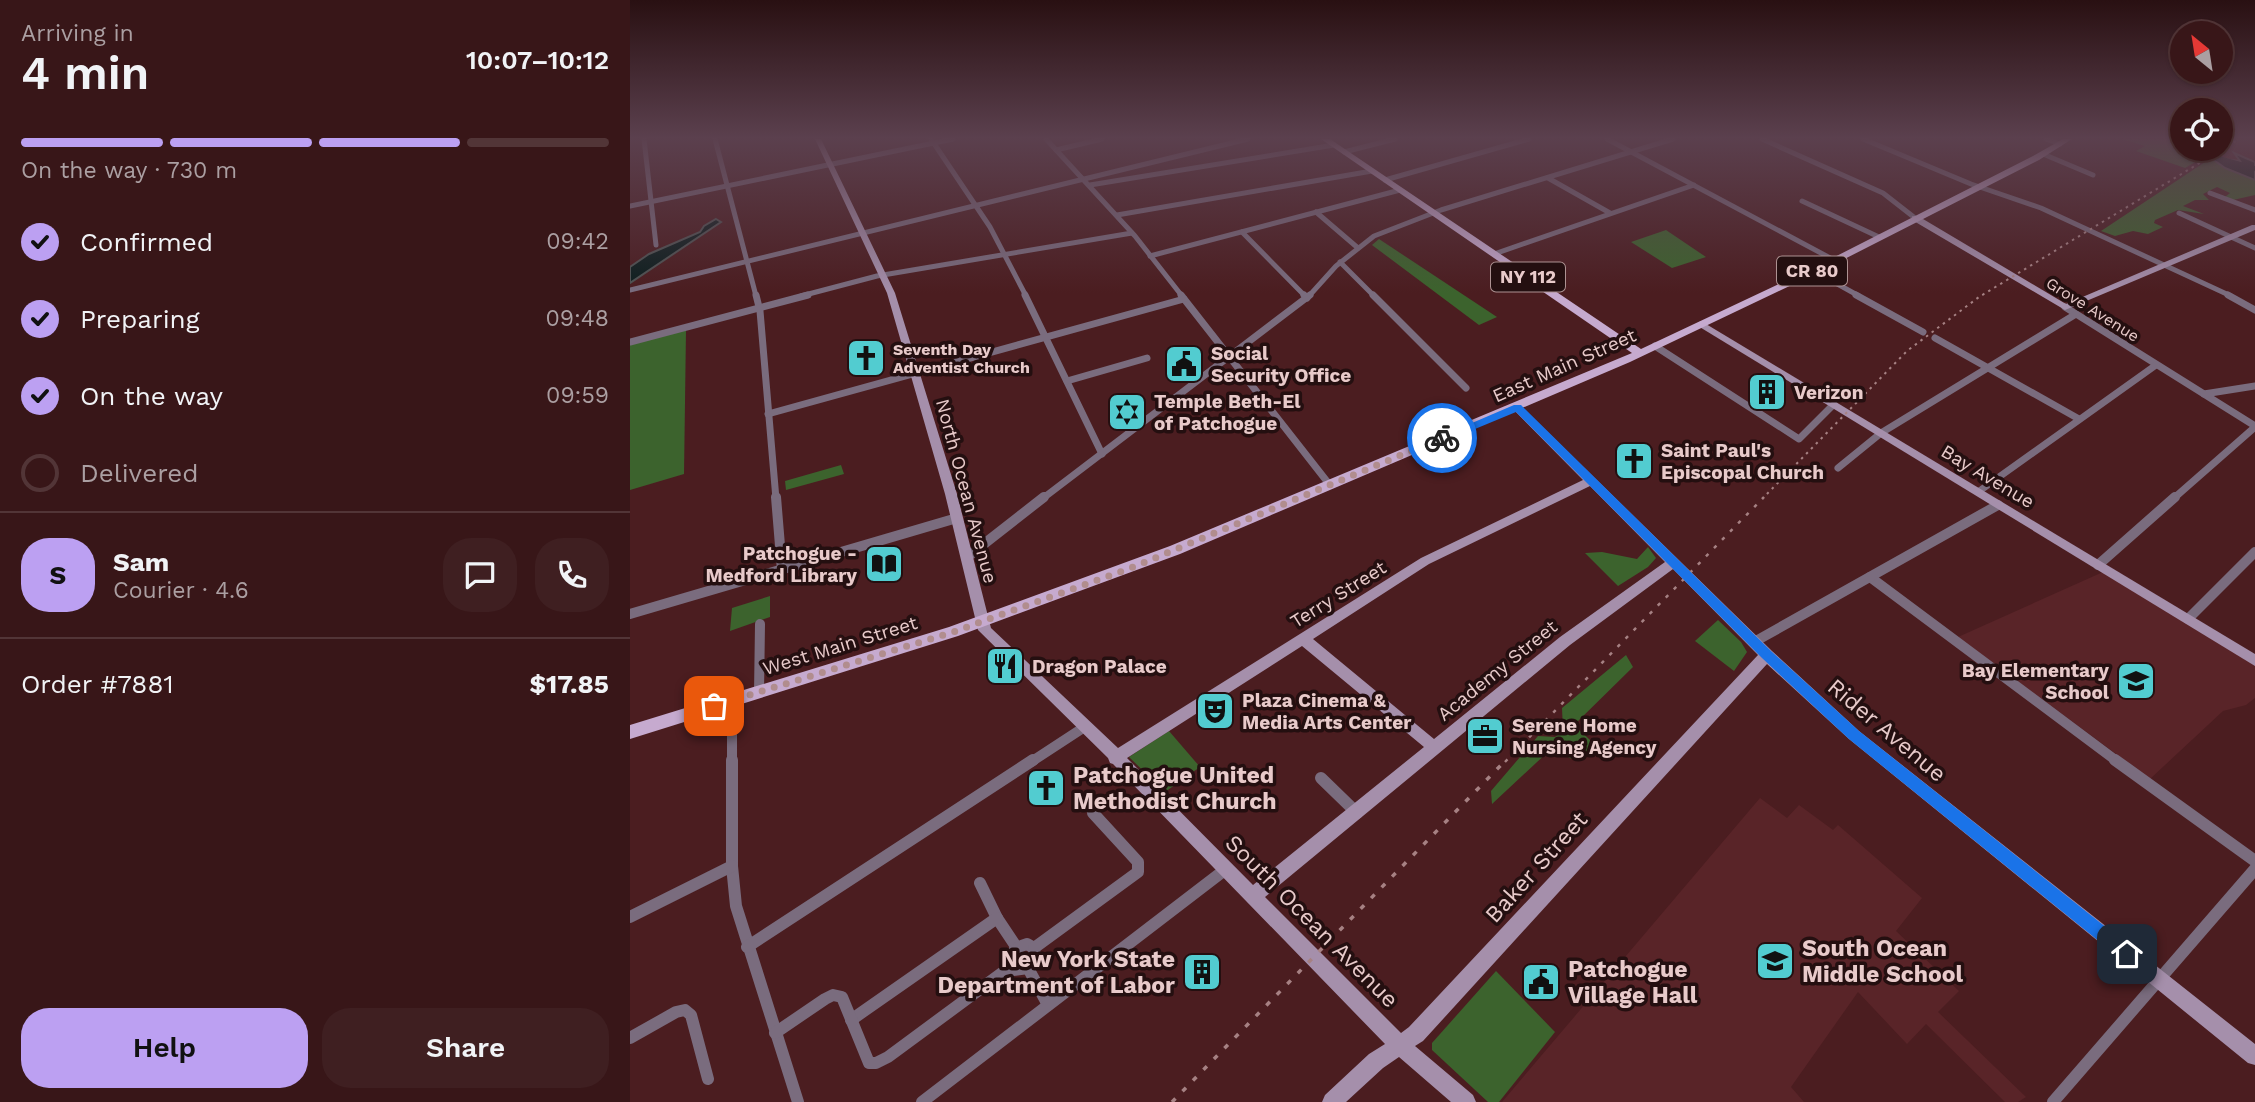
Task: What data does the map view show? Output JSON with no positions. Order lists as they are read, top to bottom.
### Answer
{
  "streets": {
    "main road": [
      "CR 80",
      "NY 112",
      "East Main Street",
      "West Main Street"
    ],
    "street": [
      "Grove Avenue",
      "Bay Avenue",
      "North Ocean Avenue",
      "Terry Street",
      "Academy Street",
      "Rider Avenue",
      "Baker Street",
      "South Ocean Avenue"
    ]
  },
  "crossings": [
    ["NY 112", "East Main Street"],
    ["Grove Avenue", "East Main Street"],
    ["East Main Street", "Bay Avenue"],
    ["East Main Street", "North Ocean Avenue"],
    ["East Main Street", "West Main Street"],
    ["East Main Street", "Rider Avenue"],
    ["East Main Street", "South Ocean Avenue"],
    ["North Ocean Avenue", "West Main Street"],
    ["North Ocean Avenue", "South Ocean Avenue"],
    ["Terry Street", "Rider Avenue"],
    ["Terry Street", "South Ocean Avenue"],
    ["West Main Street", "South Ocean Avenue"],
    ["Academy Street", "Rider Avenue"],
    ["Academy Street", "South Ocean Avenue"],
    ["Rider Avenue", "Baker Street"],
    ["Baker Street", "South Ocean Avenue"]
  ],
  "places": {
    "church": ["Seventh Day Adventist Church", "Saint Paul's Episcopal Church", "Patchogue United Methodist Church"],
    "public building": ["Social Security Office", "Patchogue Village Hall"],
    "building": ["Verizon", "New York State Department of Labor"],
    "synagogue": ["Temple Beth-El of Patchogue"],
    "library": ["Patchogue - Medford Library"],
    "restaurant": ["Dragon Palace"],
    "school or university": ["Bay Elementary School", "South Ocean Middle School"],
    "theatre": ["Plaza Cinema & Media Arts Center"],
    "office": ["Serene Home Nursing Agency"]
  },
  "north": "top left",
  "page": {
    "heading": ["4 min", "Arriving in", "10:07–10:12"],
    "panel": [
      "Sam",
      "Courier · 4.6",
      "Order #7881",
      "$17.85"
    ],
    "bar": "On the way · 730 m",
    "list": [
      ["Confirmed", "09:42"],
      ["Preparing", "09:48"],
      ["On the way", "09:59"],
      "Delivered"
    ],
    "round": "S",
    "buttons": ["Help", "Share"]
  }
}
